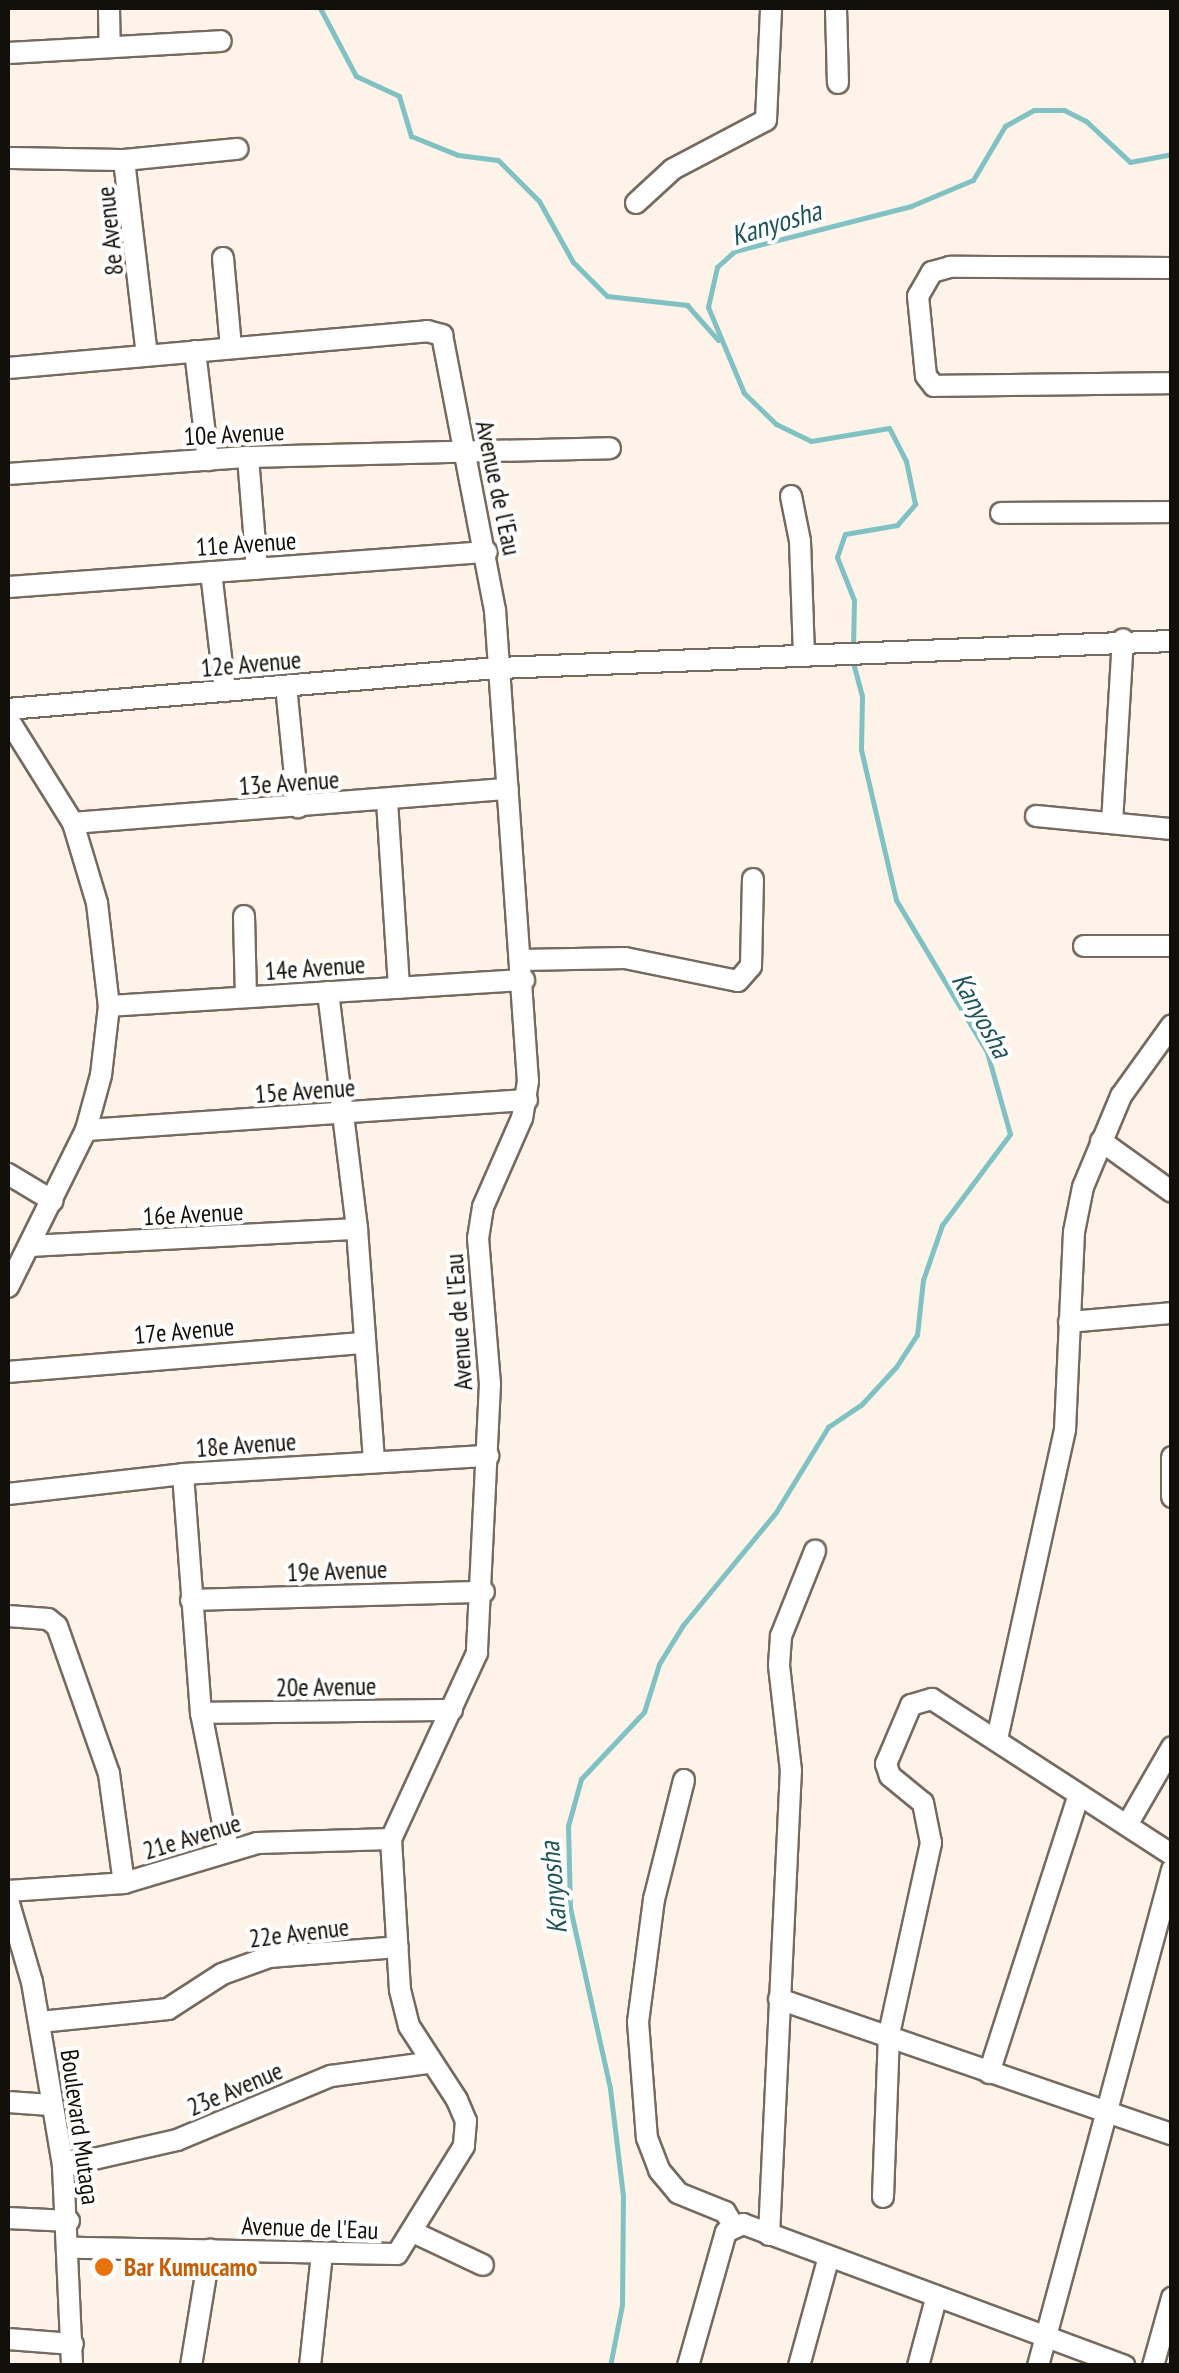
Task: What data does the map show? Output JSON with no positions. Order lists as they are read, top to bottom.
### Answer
{
  "streets": {
    "street": [
      "8e Avenue",
      "10e Avenue",
      "Avenue de l'Eau",
      "11e Avenue",
      "12e Avenue",
      "13e Avenue",
      "14e Avenue",
      "15e Avenue",
      "16e Avenue",
      "17e Avenue",
      "18e Avenue",
      "19e Avenue",
      "20e Avenue",
      "21e Avenue",
      "22e Avenue",
      "23e Avenue",
      "Boulevard Mutaga"
    ]
  },
  "crossings": [
    ["8e Avenue", "Avenue de l'Eau"],
    ["10e Avenue", "Avenue de l'Eau"],
    ["Avenue de l'Eau", "11e Avenue"],
    ["Avenue de l'Eau", "12e Avenue"],
    ["Avenue de l'Eau", "13e Avenue"],
    ["Avenue de l'Eau", "14e Avenue"],
    ["Avenue de l'Eau", "15e Avenue"],
    ["Avenue de l'Eau", "18e Avenue"],
    ["Avenue de l'Eau", "19e Avenue"],
    ["Avenue de l'Eau", "20e Avenue"],
    ["Avenue de l'Eau", "21e Avenue"],
    ["Avenue de l'Eau", "22e Avenue"],
    ["Avenue de l'Eau", "23e Avenue"],
    ["Avenue de l'Eau", "Boulevard Mutaga"],
    ["22e Avenue", "Boulevard Mutaga"],
    ["23e Avenue", "Boulevard Mutaga"]
  ],
  "water": ["Kanyosha"],
  "places": ["Bar Kumucamo"]
}
